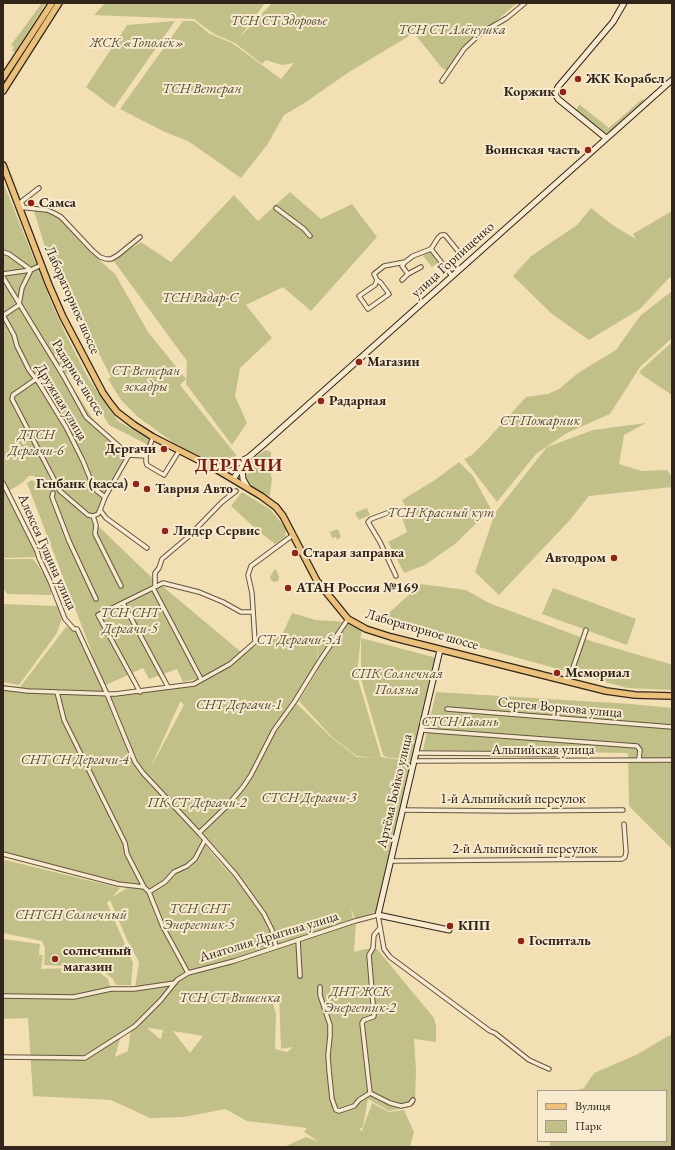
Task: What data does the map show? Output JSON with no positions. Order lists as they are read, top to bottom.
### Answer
{
  "streets": {
    "main road": ["улица Горпищенко", "Лабораторное шоссе", "Артёма Бойко улица"],
    "street": [
      "Радарное шоссе",
      "Дружная улица",
      "Алексея Гущина улица",
      "Сергея Воркова улица",
      "Альпийская улица",
      "1-й Альпийский переулок",
      "2-й Альпийский переулок",
      "Анатолия Дрыгина улица"
    ]
  },
  "crossings": [
    ["улица Горпищенко", "Лабораторное шоссе"],
    ["Лабораторное шоссе", "Артёма Бойко улица"],
    ["Алексея Гущина улица", "Анатолия Дрыгина улица"],
    ["Альпийская улица", "Артёма Бойко улица"],
    ["Артёма Бойко улица", "1-й Альпийский переулок"],
    ["Артёма Бойко улица", "2-й Альпийский переулок"],
    ["Артёма Бойко улица", "Анатолия Дрыгина улица"]
  ],
  "districts": ["ДЕРГАЧИ"],
  "parks": [
    "ТСН СТ Здоровье",
    "ТСН СТ Алёнушка",
    "ЖСК «Тополёк»",
    "ТСН Ветеран",
    "ТСН Радар-С",
    "СТ Ветеран эскадры",
    "СТ Пожарник",
    "ДТСН Дергачи-6",
    "ТСН Красный кут",
    "ТСН СНТ Дергачи-5",
    "СТ Дергачи-5А",
    "СПК Солнечная Поляна",
    "СНТ Дергачи-1",
    "СТСН Гавань",
    "СНТ СН Дергачи-4",
    "СТСН Дергачи-3",
    "ПК СТ Дергачи-2",
    "ТСН СНТ Энергетик-5",
    "СНТСН Солнечный",
    "ДНТ ЖСК Энергетик-2",
    "ТСН СТ Вишенка"
  ],
  "places": [
    "ЖК Корабел",
    "Коржик",
    "Воинская часть",
    "Самса",
    "Магазин",
    "Радарная",
    "Дергачи",
    "Генбанк (касса)",
    "Таврия Авто",
    "Лидер Сервис",
    "Старая заправка",
    "Автодром",
    "АТАН Россия №169",
    "Мемориал",
    "КПП",
    "Госпиталь",
    "солнечный магазин"
  ],
  "legend": ["Вулиця", "Парк"]
}
